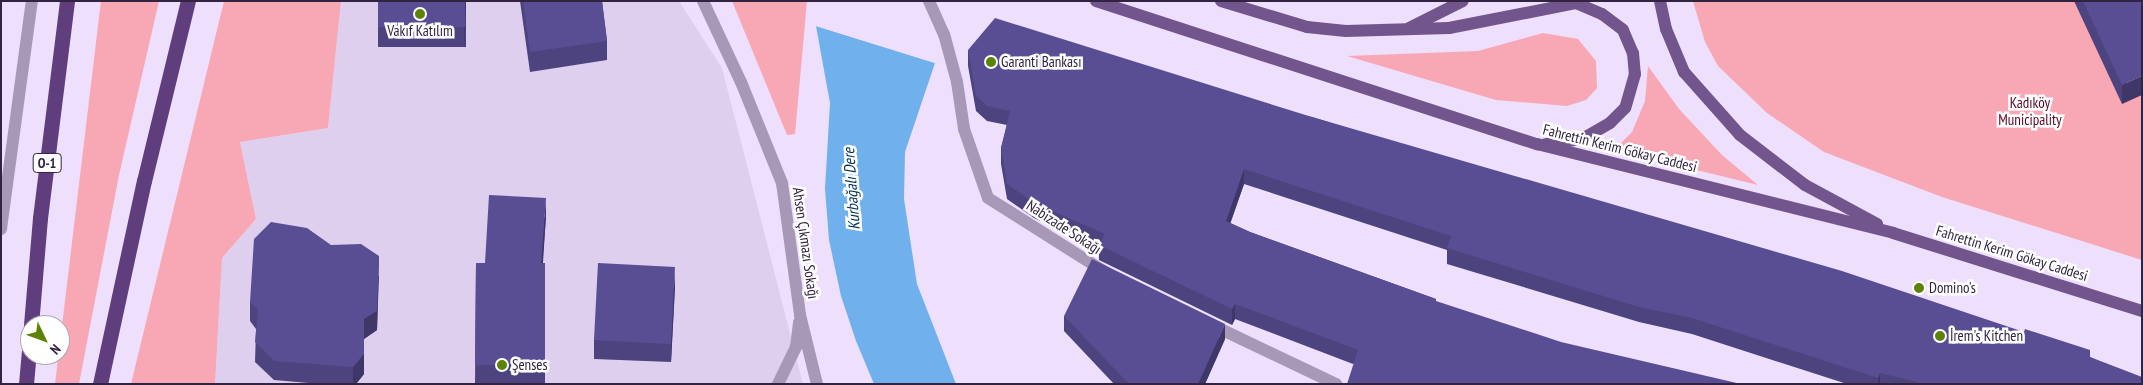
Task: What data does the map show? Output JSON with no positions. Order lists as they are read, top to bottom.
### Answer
{
  "streets": {
    "highway": ["O-1"],
    "main road": ["Fahrettin Kerim Gökay Caddesi"],
    "street": ["Nabizade Sokağı", "Ahsen Çıkmazı Sokağı"]
  },
  "water": ["Kurbağalı Dere"],
  "parks": ["Kadıköy Municipality"],
  "places": [
    "Vakıf Katılım",
    "Garanti Bankası",
    "Domino's",
    "İrem's Kitchen",
    "Şenses"
  ],
  "north": "bottom right"
}
